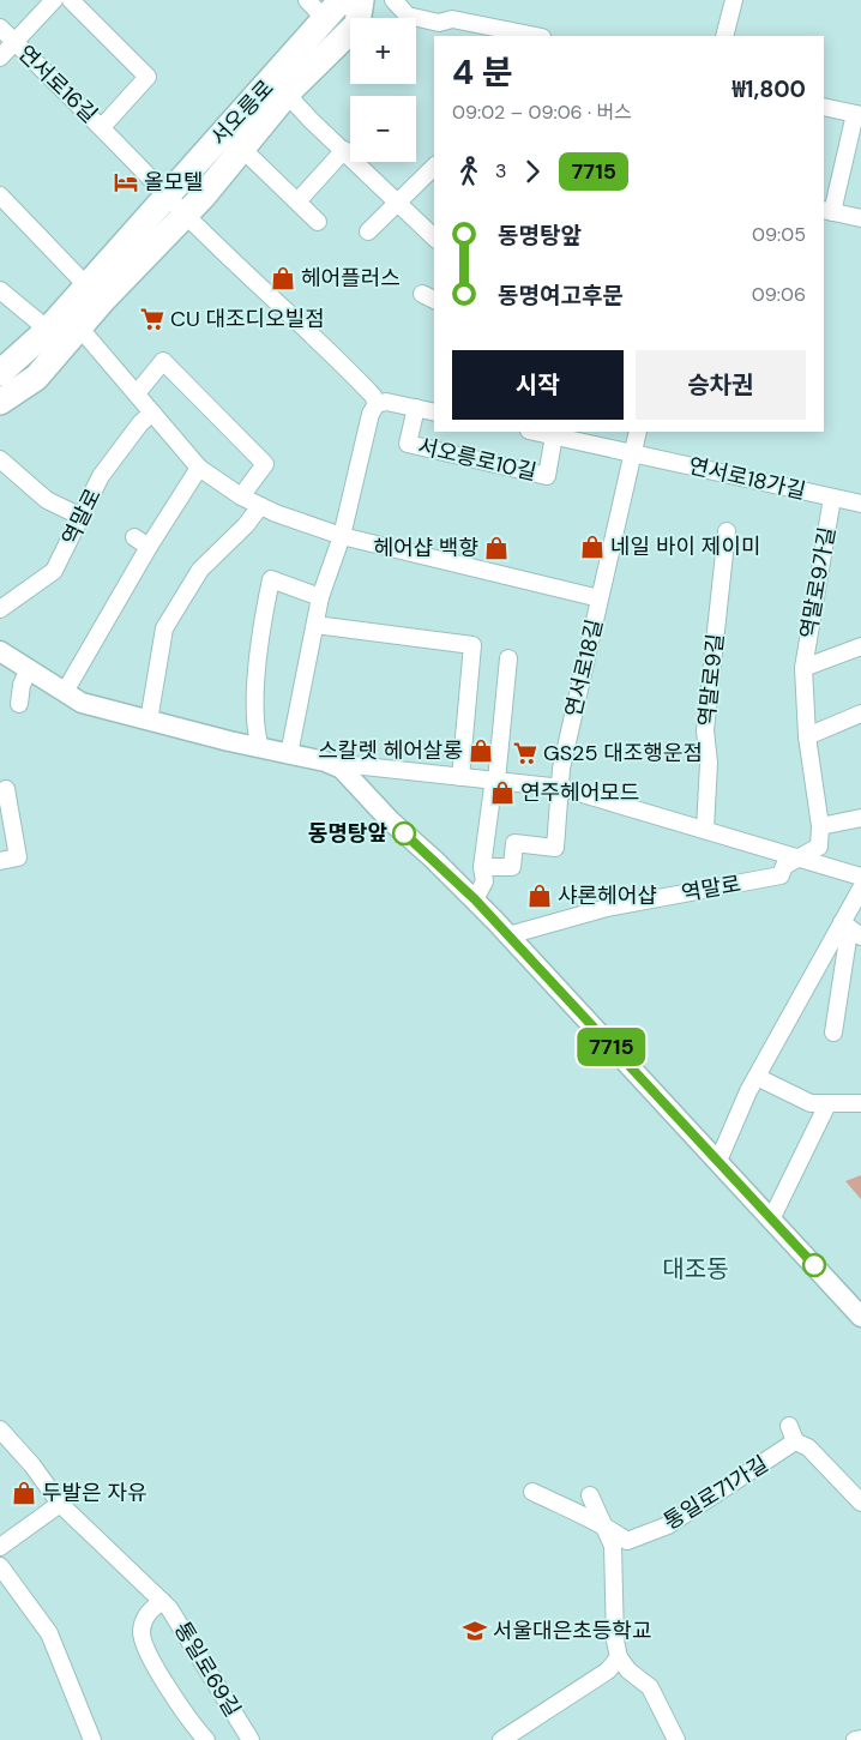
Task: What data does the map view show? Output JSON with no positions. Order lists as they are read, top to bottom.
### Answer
{
  "streets": {
    "main road": ["서오릉로"],
    "street": [
      "연서로16길",
      "서오릉로10길",
      "연서로18가길",
      "역말로",
      "역말로9가길",
      "연서로18길",
      "역말로9길",
      "통일로71가길",
      "통일로69길"
    ]
  },
  "crossings": [
    ["연서로16길", "서오릉로"],
    ["서오릉로10길", "연서로18가길"],
    ["서오릉로10길", "연서로18길"],
    ["연서로18가길", "역말로9가길"],
    ["연서로18가길", "연서로18길"],
    ["역말로", "역말로9가길"]
  ],
  "districts": ["대조동"],
  "places": {
    "hotel": ["올모텔"],
    "shop": [
      "헤어플러스",
      "네일 바이 제이미",
      "헤어샵 백향",
      "스칼렛 헤어살롱",
      "연주헤어모드",
      "샤론헤어샵",
      "두발은 자유"
    ],
    "supermarket": ["CU 대조디오빌점", "GS25 대조행운점"],
    "other": ["동명탕앞"],
    "school or university": ["서울대은초등학교"]
  },
  "lines": ["bus line 7715"],
  "page": {
    "on_map": "7715",
    "map_buttons": ["+", "−"],
    "heading": ["4 분", "09:02 – 09:06 · 버스", "₩1,800"],
    "legs": ["3", "7715"],
    "list": [
      {
        "name": "동명탕앞",
        "value": "09:05"
      },
      {
        "name": "동명여고후문",
        "value": "09:06"
      }
    ],
    "buttons": ["시작", "승차권"]
  }
}
